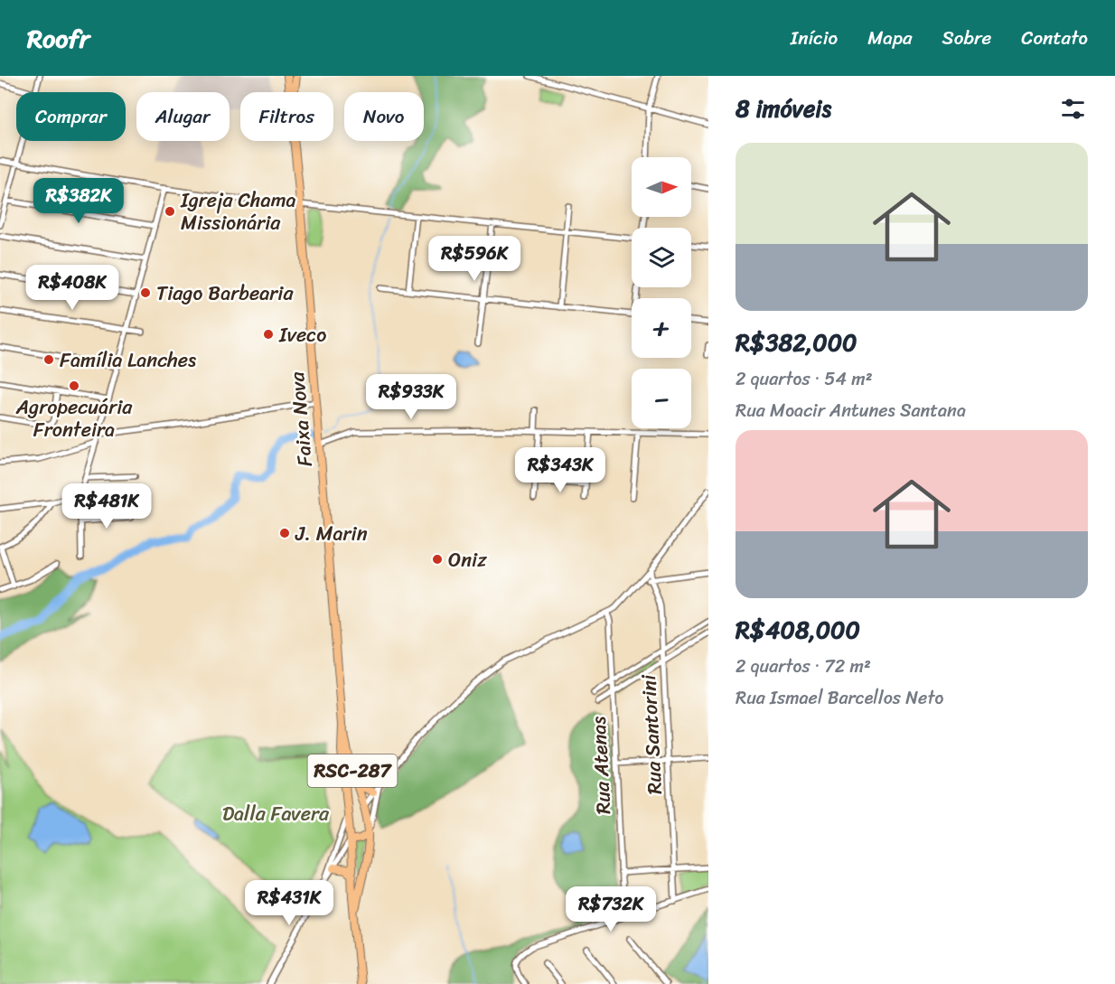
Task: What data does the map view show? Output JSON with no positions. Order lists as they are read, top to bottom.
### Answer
{
  "streets": {
    "highway": ["Faixa Nova", "RSC-287"],
    "street": ["Rua Santorini", "Rua Atenas"]
  },
  "crossings": [
    ["Faixa Nova", "RSC-287"]
  ],
  "parks": ["Dalla Favera"],
  "places": [
    "Igreja Chama Missionária",
    "Tiago Barbearia",
    "Iveco",
    "Família Lanches",
    "Agropecuária Fronteira",
    "J. Marin",
    "Oniz"
  ],
  "north": "right",
  "page": {
    "header": "Roofr",
    "nav": [
      "Início",
      "Mapa",
      "Sobre",
      "Contato"
    ],
    "heading": "8 imóveis",
    "chip": [
      "Comprar",
      "Alugar",
      "Filtros",
      "Novo"
    ],
    "list": [
      {
        "name": "R$382,000",
        "note": "2 quartos · 54 m² · Rua Moacir Antunes Santana"
      },
      {
        "name": "R$408,000",
        "note": "2 quartos · 72 m² · Rua Ismael Barcellos Neto"
      }
    ],
    "map_buttons": ["+", "−"],
    "price": [
      "R$382K",
      "R$596K",
      "R$408K",
      "R$933K",
      "R$343K",
      "R$481K",
      "R$431K",
      "R$732K"
    ]
  }
}
